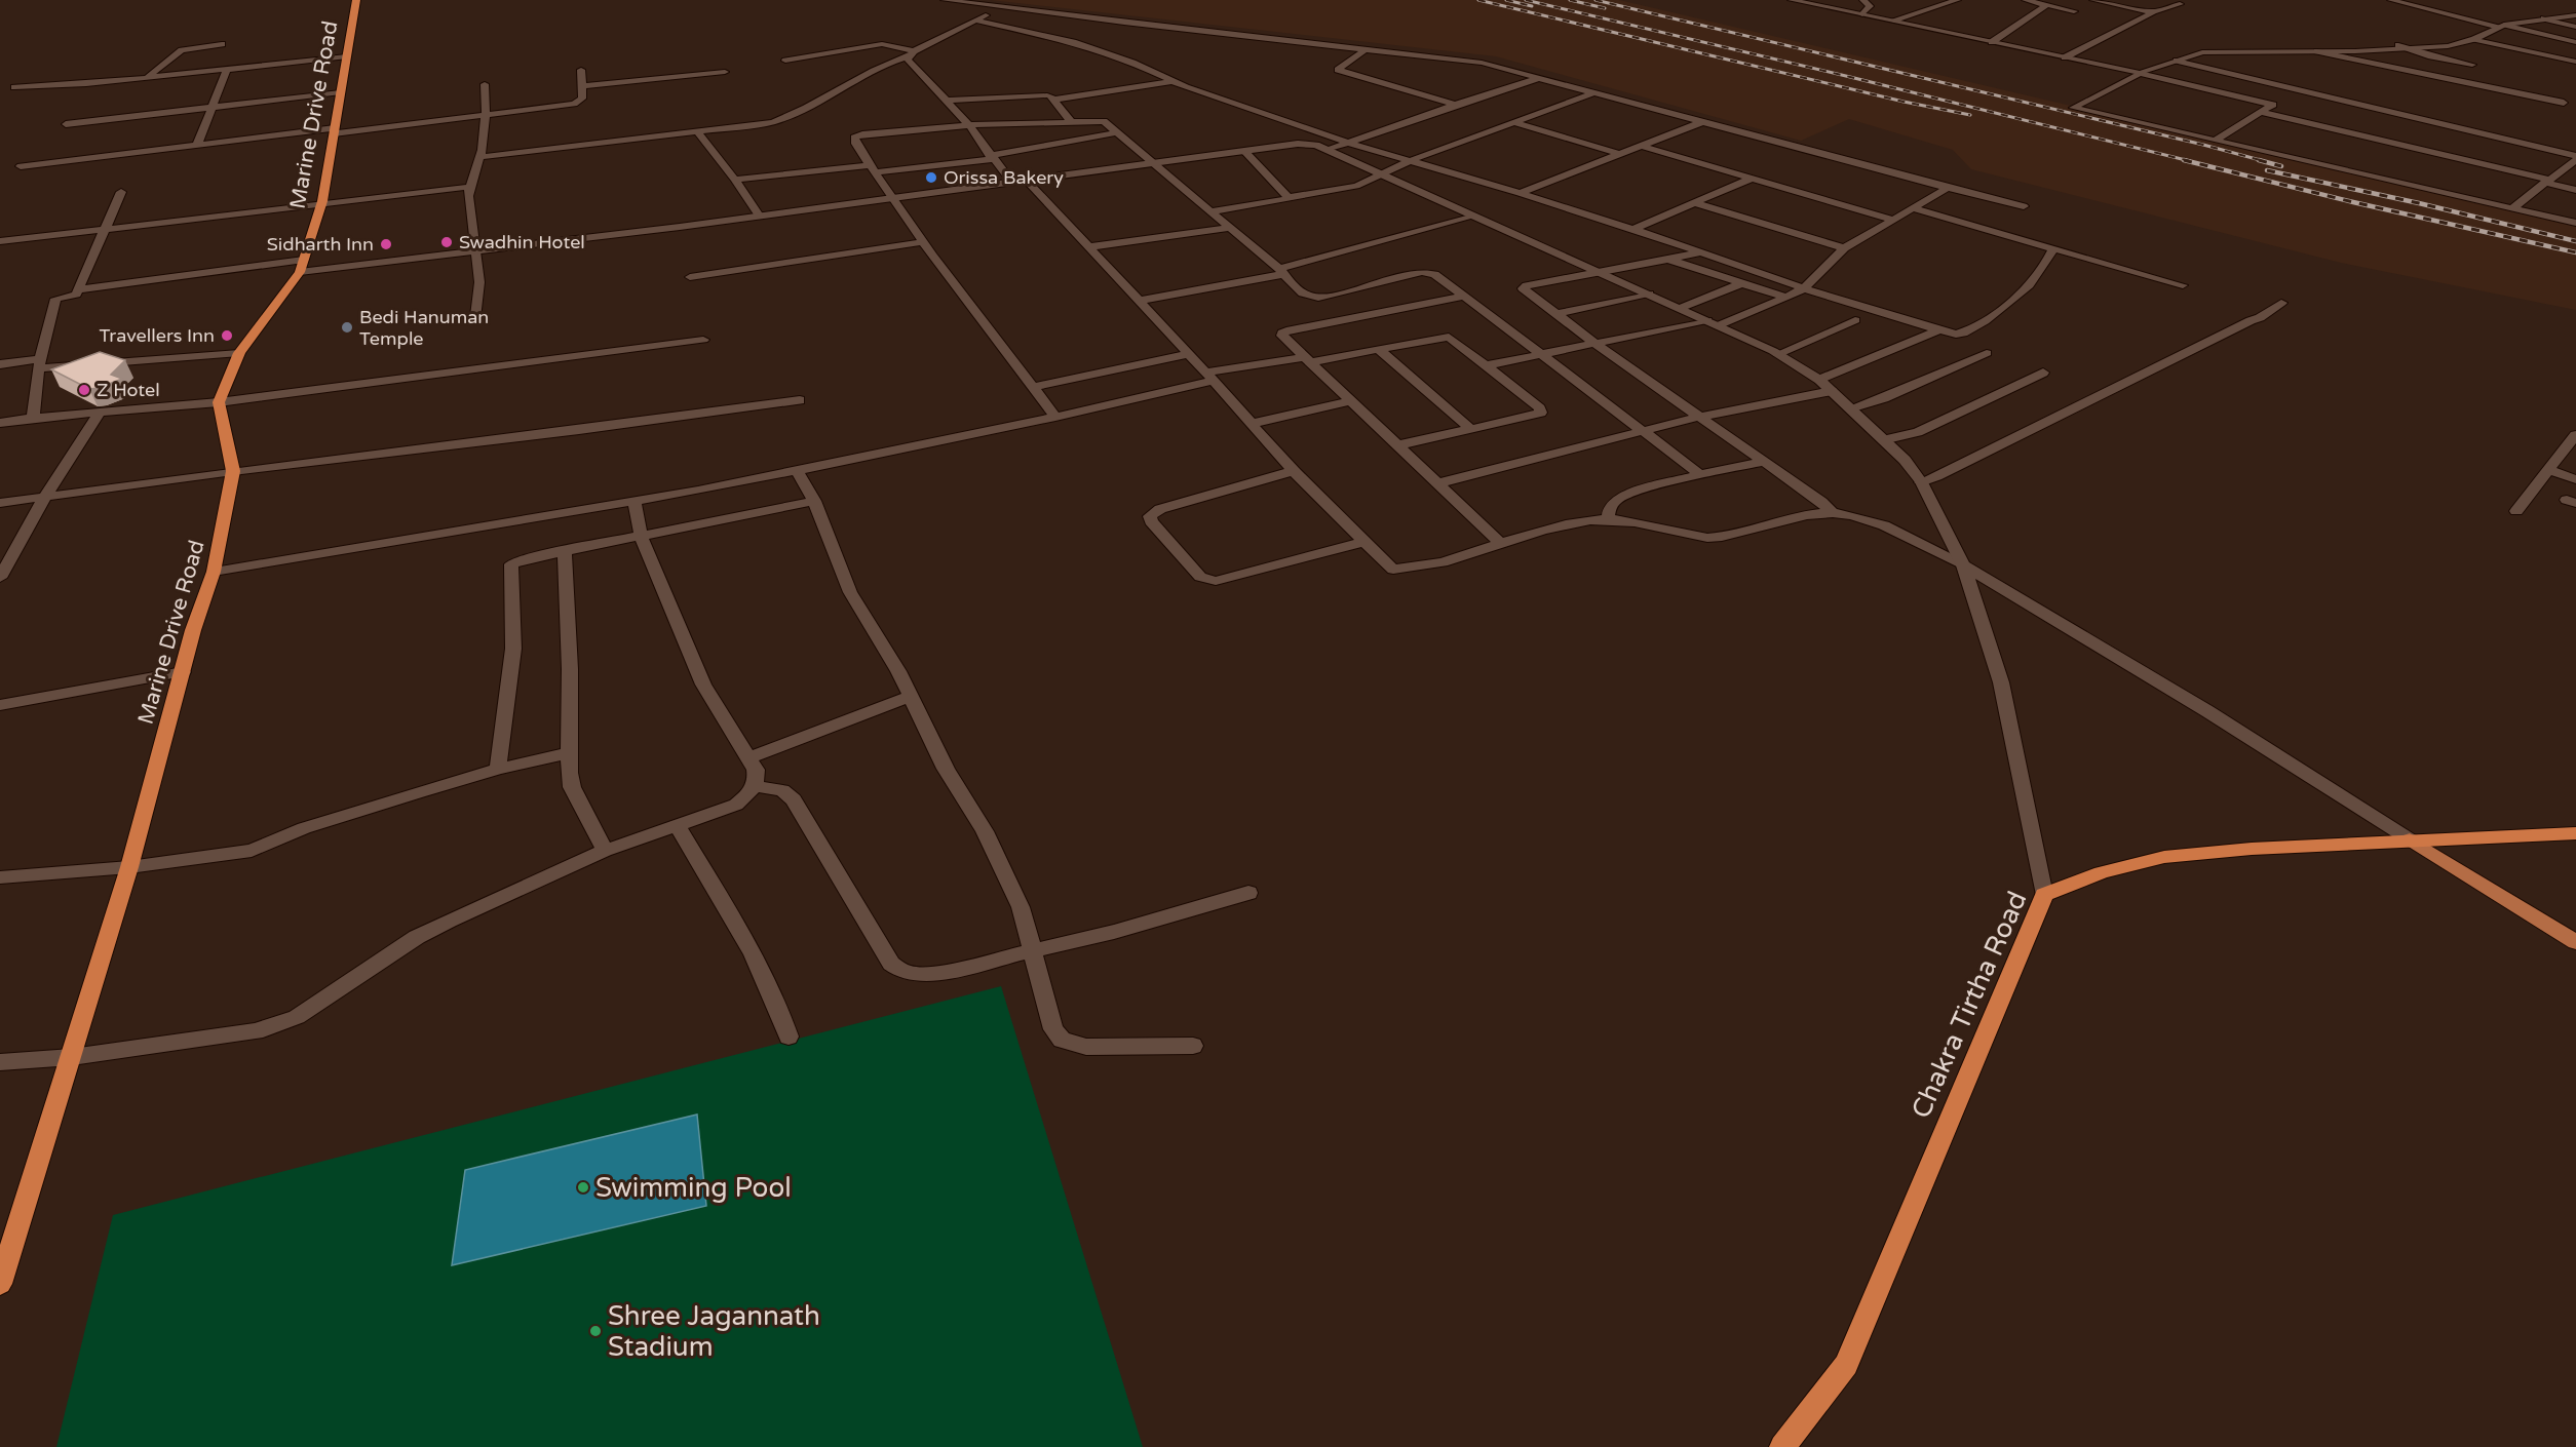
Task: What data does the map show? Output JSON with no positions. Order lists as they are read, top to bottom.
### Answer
{
  "streets": {
    "highway": ["Marine Drive Road", "Chakra Tirtha Road"]
  },
  "places": [
    "Orissa Bakery",
    "Swadhin Hotel",
    "Sidharth Inn",
    "Bedi Hanuman Temple",
    "Travellers Inn",
    "Z Hotel",
    "Swimming Pool",
    "Shree Jagannath Stadium"
  ]
}
